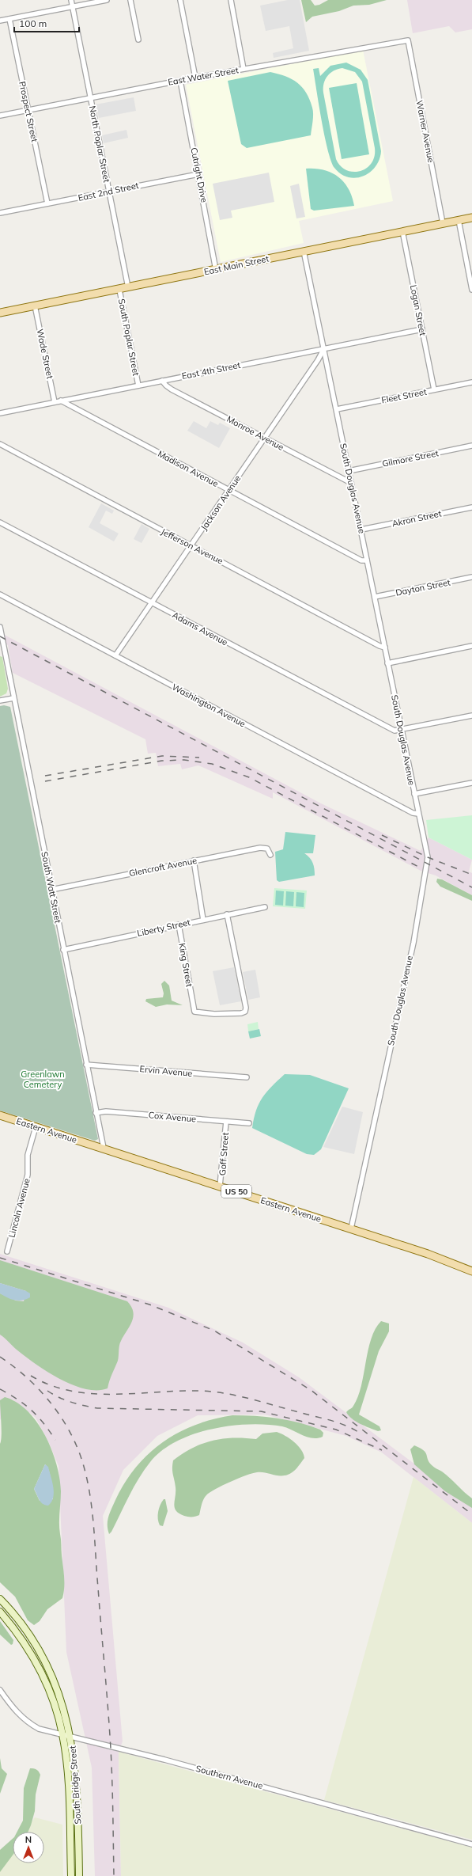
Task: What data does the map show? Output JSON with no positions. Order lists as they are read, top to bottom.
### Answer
{
  "streets": {
    "main road": [
      "East Main Street",
      "Eastern Avenue",
      "US 50",
      "South Bridge Street"
    ],
    "street": [
      "East Water Street",
      "Prospect Street",
      "Warner Avenue",
      "North Poplar Street",
      "Cutright Drive",
      "East 2nd Street",
      "Logan Street",
      "South Poplar Street",
      "Wade Street",
      "East 4th Street",
      "Fleet Street",
      "Monroe Avenue",
      "Gilmore Street",
      "Madison Avenue",
      "South Douglas Avenue",
      "Jackson Avenue",
      "Akron Street",
      "Jefferson Avenue",
      "Dayton Street",
      "Adams Avenue",
      "Washington Avenue",
      "Glencroft Avenue",
      "South Watt Street",
      "Liberty Street",
      "King Street",
      "Ervin Avenue",
      "Cox Avenue",
      "Goff Street",
      "Lincoln Avenue",
      "Southern Avenue"
    ]
  },
  "crossings": [
    ["East Water Street", "Prospect Street"],
    ["East Water Street", "Warner Avenue"],
    ["East Water Street", "North Poplar Street"],
    ["East Water Street", "Cutright Drive"],
    ["Prospect Street", "East 2nd Street"],
    ["Warner Avenue", "East Main Street"],
    ["North Poplar Street", "East 2nd Street"],
    ["North Poplar Street", "East Main Street"],
    ["Cutright Drive", "East 2nd Street"],
    ["Cutright Drive", "East Main Street"],
    ["East Main Street", "Logan Street"],
    ["East Main Street", "South Poplar Street"],
    ["East Main Street", "Wade Street"],
    ["East Main Street", "South Douglas Avenue"],
    ["Logan Street", "East 4th Street"],
    ["Logan Street", "Fleet Street"],
    ["South Poplar Street", "East 4th Street"],
    ["Wade Street", "East 4th Street"],
    ["East 4th Street", "Monroe Avenue"],
    ["East 4th Street", "Madison Avenue"],
    ["East 4th Street", "South Douglas Avenue"],
    ["East 4th Street", "Jackson Avenue"],
    ["Fleet Street", "South Douglas Avenue"],
    ["Monroe Avenue", "South Douglas Avenue"],
    ["Monroe Avenue", "Jackson Avenue"],
    ["Gilmore Street", "South Douglas Avenue"],
    ["Madison Avenue", "South Douglas Avenue"],
    ["Madison Avenue", "Jackson Avenue"],
    ["South Douglas Avenue", "Jackson Avenue"],
    ["South Douglas Avenue", "Akron Street"],
    ["South Douglas Avenue", "Jefferson Avenue"],
    ["South Douglas Avenue", "Dayton Street"],
    ["South Douglas Avenue", "Adams Avenue"],
    ["South Douglas Avenue", "Washington Avenue"],
    ["South Douglas Avenue", "Eastern Avenue"],
    ["Jackson Avenue", "Jefferson Avenue"],
    ["Jackson Avenue", "Adams Avenue"],
    ["Jackson Avenue", "Washington Avenue"],
    ["Glencroft Avenue", "South Watt Street"],
    ["South Watt Street", "Liberty Street"],
    ["South Watt Street", "Ervin Avenue"],
    ["South Watt Street", "Cox Avenue"],
    ["South Watt Street", "Eastern Avenue"],
    ["Liberty Street", "King Street"],
    ["Cox Avenue", "Goff Street"],
    ["Eastern Avenue", "Goff Street"],
    ["Eastern Avenue", "Lincoln Avenue"],
    ["Southern Avenue", "South Bridge Street"]
  ],
  "parks": ["Greenlawn Cemetery"],
  "scale_bar": "100 m",
  "north": "top"
}
